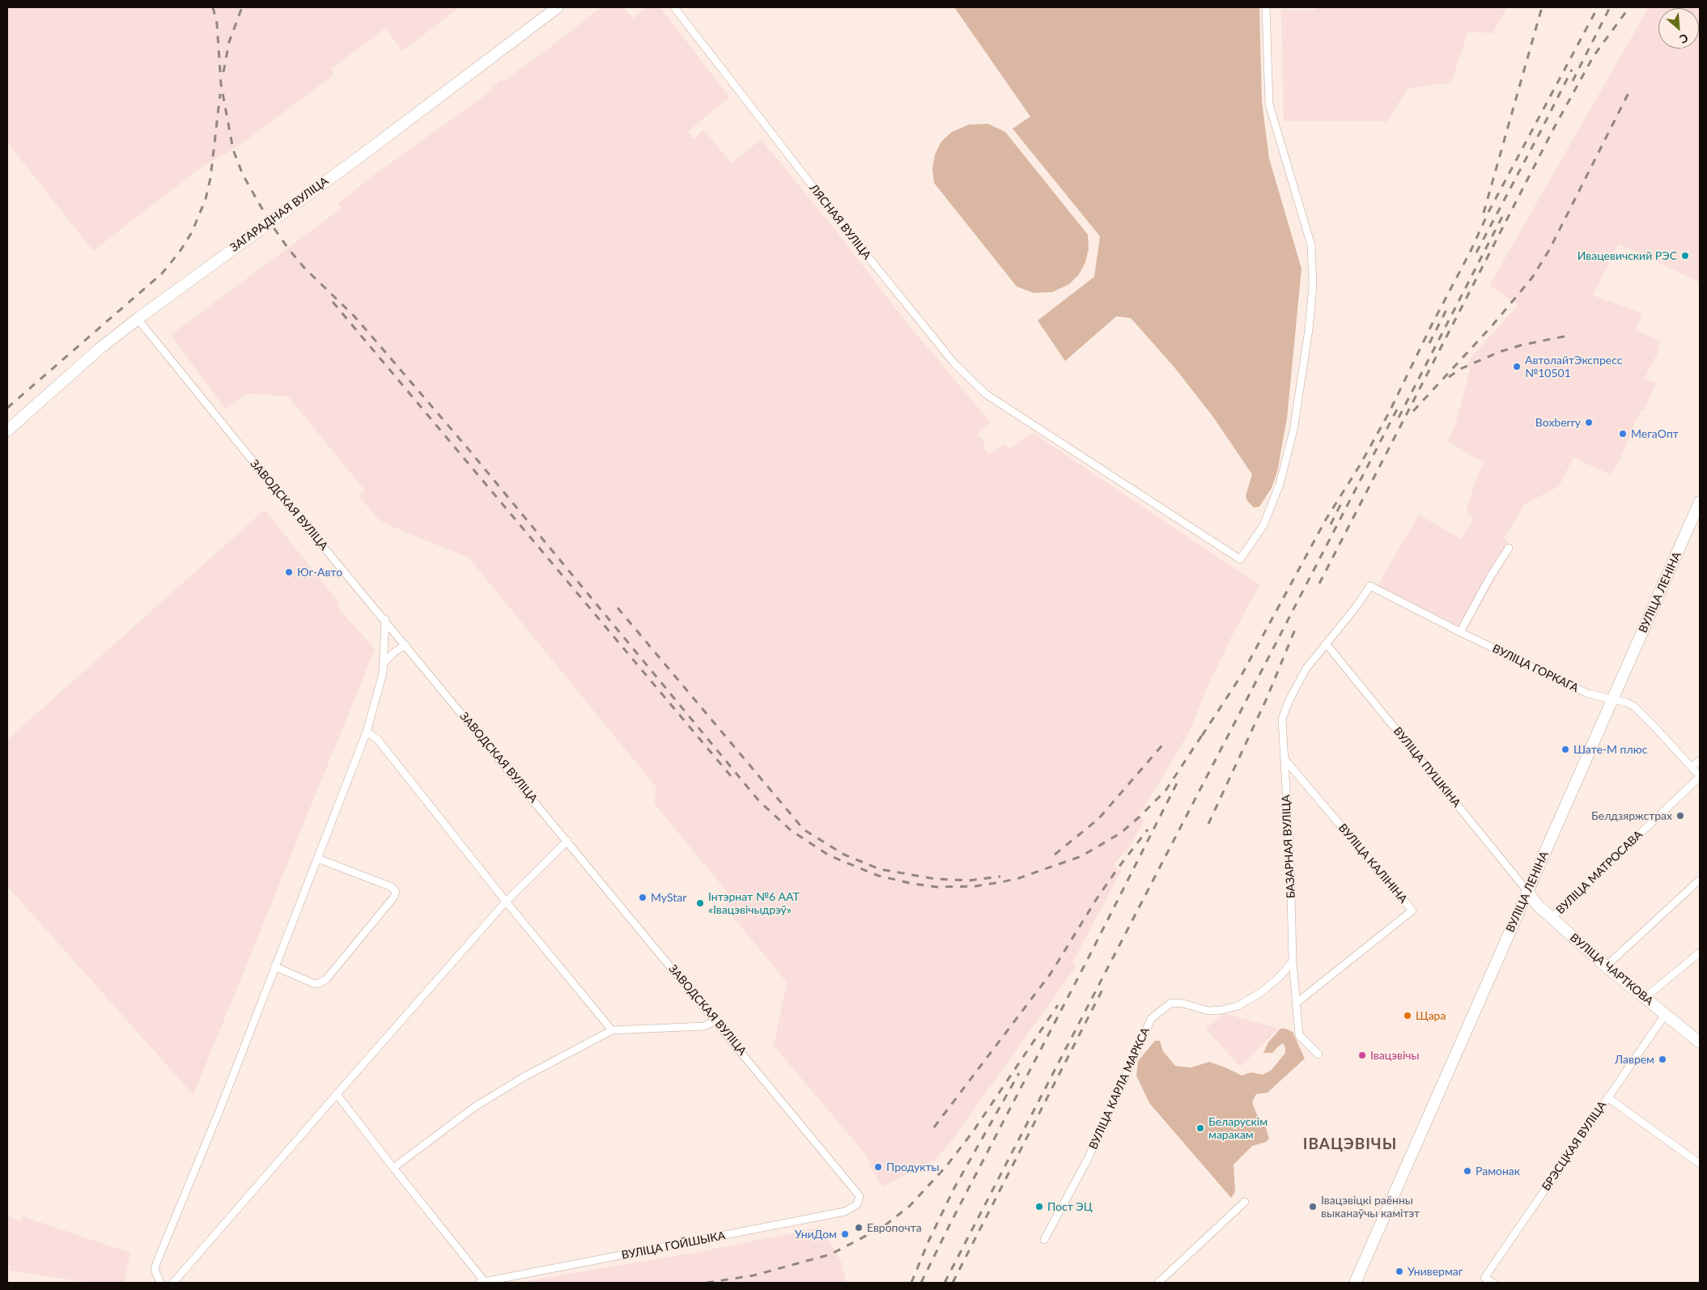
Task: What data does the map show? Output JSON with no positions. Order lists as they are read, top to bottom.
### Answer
{
  "streets": {
    "main road": ["ЗАГАРАДНАЯ ВУЛІЦА", "ВУЛІЦА ЛЕНІНА", "ВУЛІЦА ЧАРТКОВА"],
    "street": [
      "ЛЯСНАЯ ВУЛІЦА",
      "ЗАВОДСКАЯ ВУЛІЦА",
      "ВУЛІЦА ГОРКАГА",
      "ВУЛІЦА ПУШКІНА",
      "БАЗАРНАЯ ВУЛІЦА",
      "ВУЛІЦА КАЛІНІНА",
      "ВУЛІЦА МАТРОСАВА",
      "ВУЛІЦА КАРЛА МАРКСА",
      "БРЭСЦКАЯ ВУЛІЦА",
      "ВУЛІЦА ГОЙШЫКА"
    ]
  },
  "crossings": [
    ["ЗАГАРАДНАЯ ВУЛІЦА", "ЗАВОДСКАЯ ВУЛІЦА"],
    ["ЗАВОДСКАЯ ВУЛІЦА", "ВУЛІЦА ГОЙШЫКА"],
    ["ВУЛІЦА ЛЕНІНА", "ВУЛІЦА ГОРКАГА"],
    ["ВУЛІЦА ЛЕНІНА", "ВУЛІЦА ПУШКІНА"],
    ["ВУЛІЦА ЛЕНІНА", "ВУЛІЦА ЧАРТКОВА"],
    ["ВУЛІЦА ГОРКАГА", "ВУЛІЦА ПУШКІНА"],
    ["ВУЛІЦА ГОРКАГА", "БАЗАРНАЯ ВУЛІЦА"],
    ["ВУЛІЦА ГОРКАГА", "ВУЛІЦА МАТРОСАВА"],
    ["ВУЛІЦА ПУШКІНА", "БАЗАРНАЯ ВУЛІЦА"],
    ["ВУЛІЦА ПУШКІНА", "ВУЛІЦА ЧАРТКОВА"],
    ["БАЗАРНАЯ ВУЛІЦА", "ВУЛІЦА КАЛІНІНА"],
    ["БАЗАРНАЯ ВУЛІЦА", "ВУЛІЦА КАРЛА МАРКСА"],
    ["ВУЛІЦА МАТРОСАВА", "ВУЛІЦА ЧАРТКОВА"],
    ["ВУЛІЦА ЧАРТКОВА", "БРЭСЦКАЯ ВУЛІЦА"]
  ],
  "districts": ["ІВАЦЭВІЧЫ"],
  "places": [
    "Ивацевичский РЭС",
    "АвтолайтЭкспресс №10501",
    "Boxberry",
    "МегаОпт",
    "Юг-Авто",
    "Шате-М плюс",
    "Белдзяржстрах",
    "MyStar",
    "Інтэрнат №6 ААТ «Івацэвічыдрэў»",
    "Щара",
    "Івацэвічы",
    "Лаврем",
    "Беларускім маракам",
    "Продукты",
    "Рамонак",
    "Пост ЭЦ",
    "Івацэвіцкі раённы выканаўчы камітэт",
    "Европочта",
    "УниДом",
    "Универмаг"
  ],
  "north": "bottom right"
}
